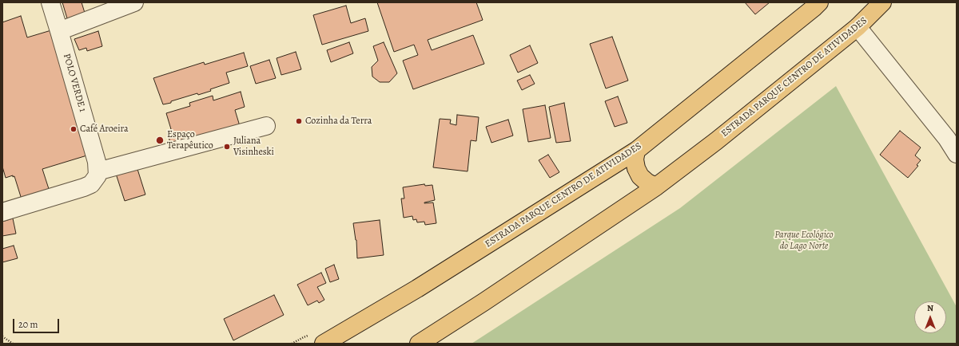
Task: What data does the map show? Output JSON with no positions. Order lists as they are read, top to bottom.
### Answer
{
  "streets": {
    "main road": ["ESTRADA PARQUE CENTRO DE ATIVIDADES"],
    "street": ["POLO VERDE 1"]
  },
  "parks": ["Parque Ecológico do Lago Norte"],
  "places": [
    "Cozinha da Terra",
    "Café Aroeira",
    "Espaço Terapêutico",
    "Juliana Visinheski"
  ],
  "scale_bar": "20 m",
  "north": "top"
}
